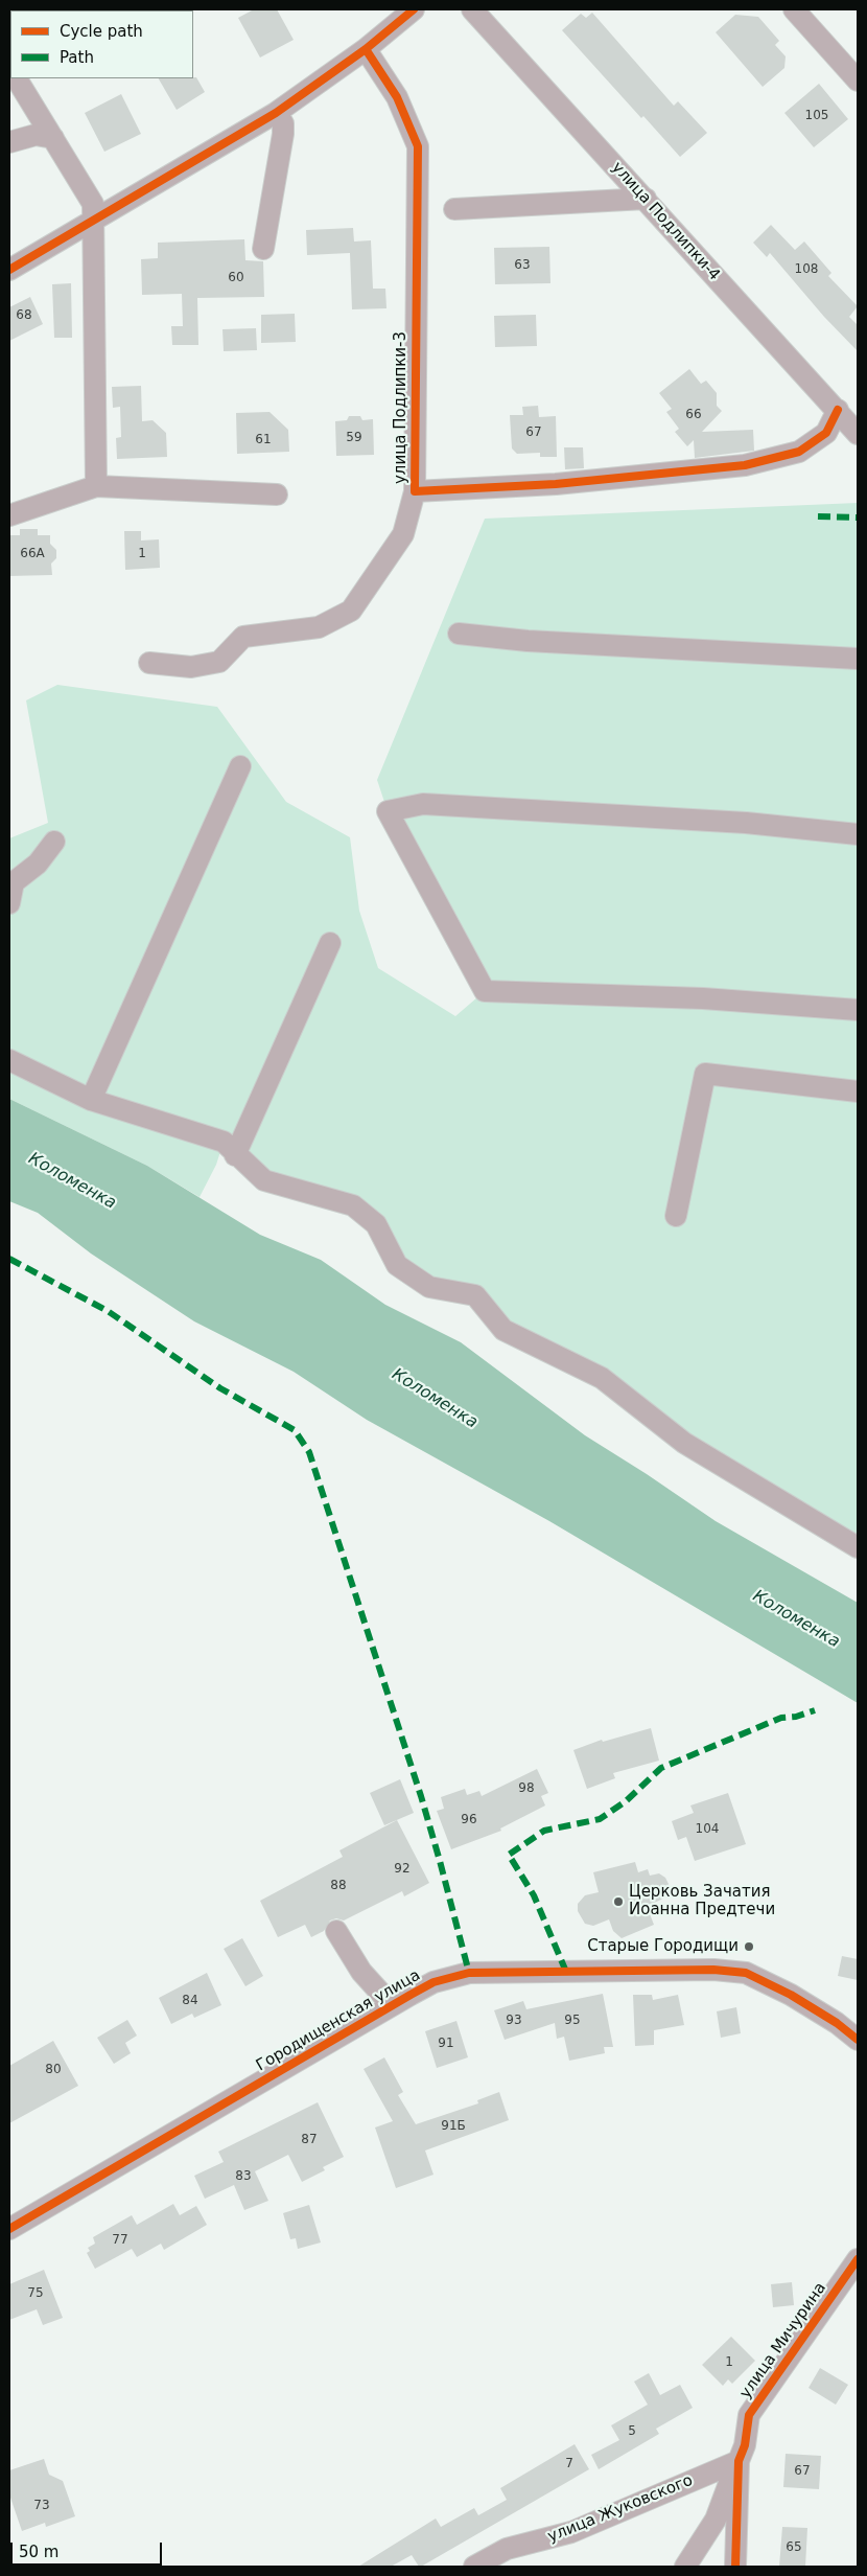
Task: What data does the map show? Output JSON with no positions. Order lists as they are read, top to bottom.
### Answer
{
  "streets": {
    "street": [
      "улица Подлипки-4",
      "улица Подлипки-3",
      "Городищенская улица",
      "улица Мичурина",
      "улица Жуковского"
    ]
  },
  "crossings": [
    ["улица Подлипки-4", "улица Подлипки-3"],
    ["улица Мичурина", "улица Жуковского"]
  ],
  "water": ["Коломенка"],
  "places": ["Церковь Зачатия Иоанна Предтечи", "Старые Городищи"],
  "house_numbers": [
    "105",
    "63",
    "108",
    "60",
    "68",
    "66",
    "67",
    "59",
    "61",
    "66А",
    "1",
    "98",
    "96",
    "104",
    "92",
    "88",
    "84",
    "93",
    "95",
    "91",
    "80",
    "91Б",
    "87",
    "83",
    "77",
    "75",
    "1",
    "5",
    "7",
    "67",
    "73",
    "65"
  ],
  "legend": ["Cycle path", "Path"],
  "scale_bar": "50 m"
}
